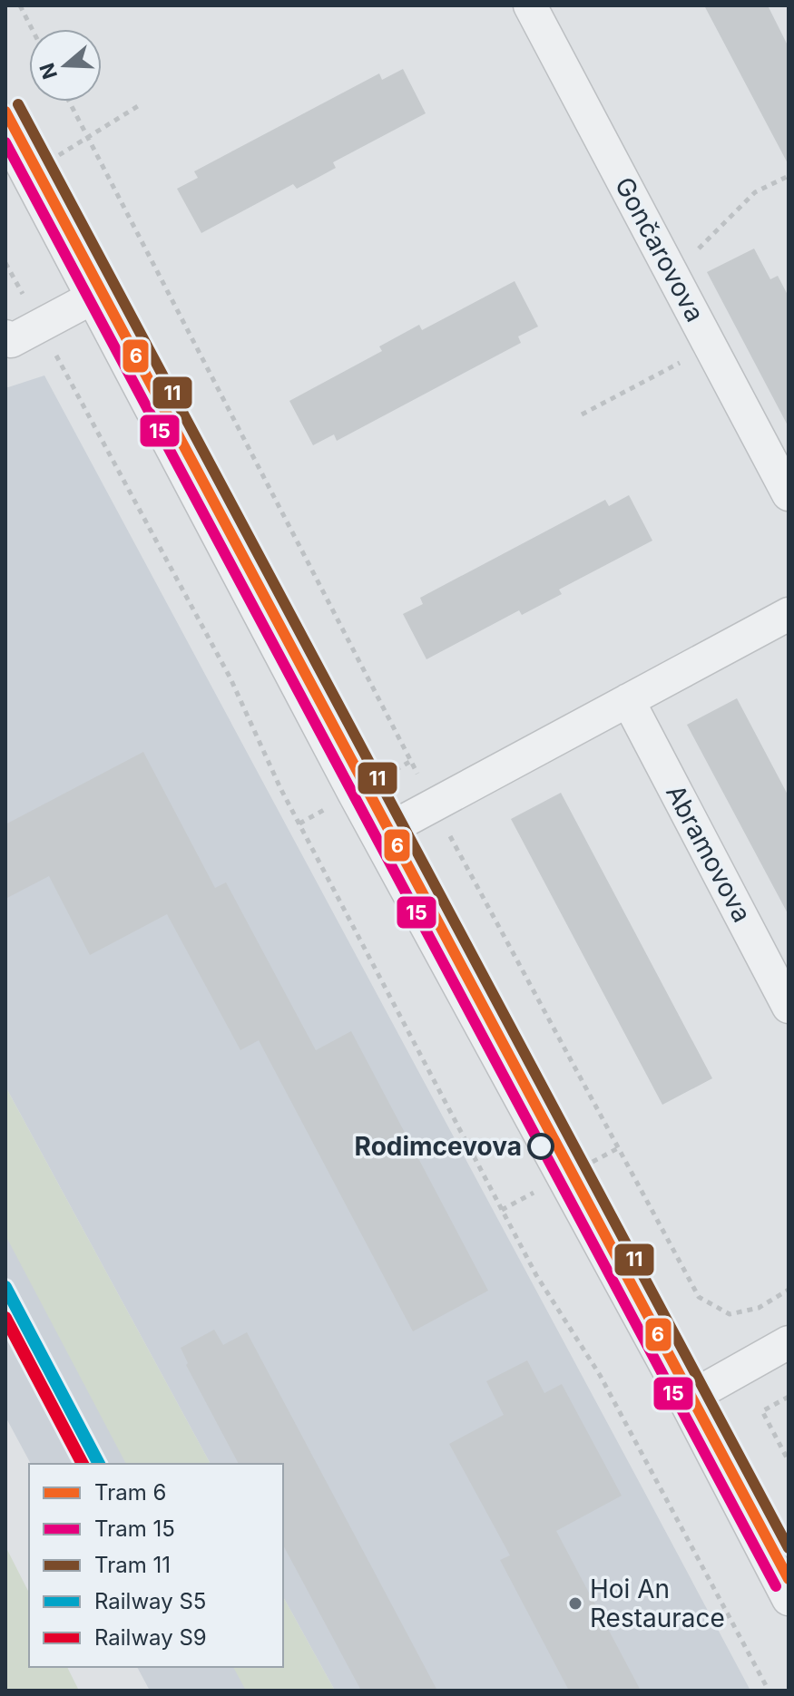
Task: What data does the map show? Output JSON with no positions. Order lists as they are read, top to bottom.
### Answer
{
  "streets": {
    "street": ["Gončarovova", "Abramovova"]
  },
  "places": ["Rodimcevova", "Hoi An Restaurace"],
  "lines": [
    "tram line 11",
    "tram line 6",
    "tram line 15",
    "rail line S5",
    "rail line S9"
  ],
  "legend": [
    "Tram 6",
    "Tram 15",
    "Tram 11",
    "Railway S5",
    "Railway S9"
  ],
  "north": "left"
}
